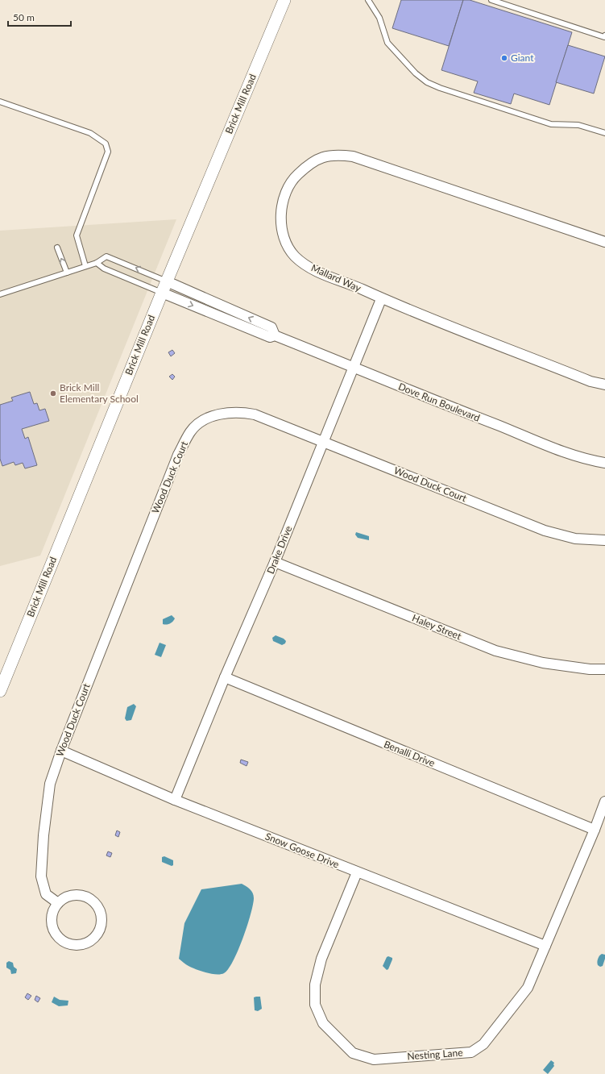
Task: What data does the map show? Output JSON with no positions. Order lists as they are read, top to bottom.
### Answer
{
  "streets": {
    "street": [
      "Brick Mill Road",
      "Mallard Way",
      "Dove Run Boulevard",
      "Wood Duck Court",
      "Drake Drive",
      "Haley Street",
      "Benalli Drive",
      "Snow Goose Drive",
      "Nesting Lane"
    ]
  },
  "crossings": [
    ["Brick Mill Road", "Dove Run Boulevard"],
    ["Mallard Way", "Drake Drive"],
    ["Dove Run Boulevard", "Drake Drive"],
    ["Wood Duck Court", "Drake Drive"],
    ["Wood Duck Court", "Snow Goose Drive"],
    ["Drake Drive", "Haley Street"],
    ["Drake Drive", "Benalli Drive"],
    ["Drake Drive", "Snow Goose Drive"],
    ["Benalli Drive", "Nesting Lane"],
    ["Snow Goose Drive", "Nesting Lane"]
  ],
  "places": ["Giant", "Brick Mill Elementary School"],
  "scale_bar": "50 m"
}
